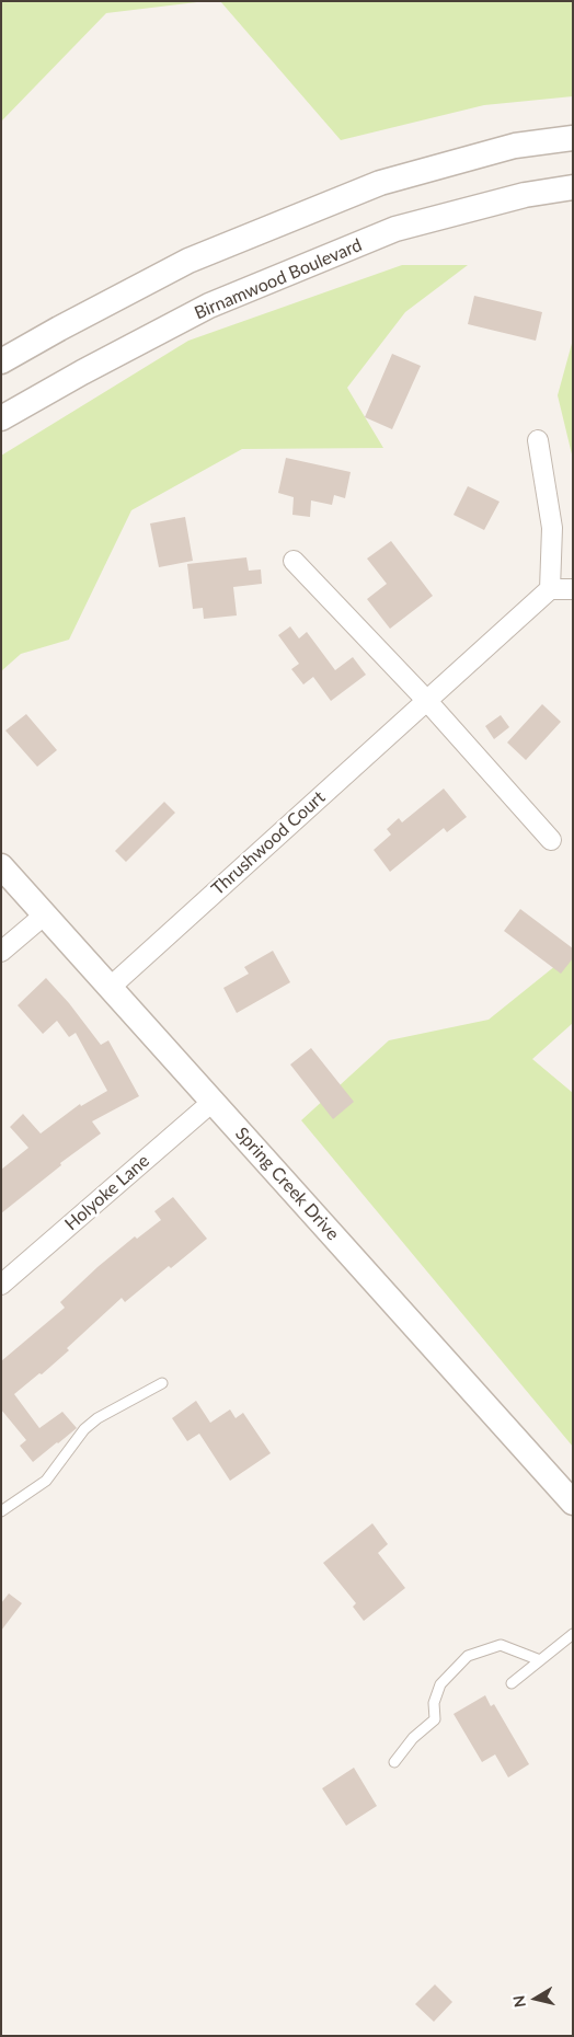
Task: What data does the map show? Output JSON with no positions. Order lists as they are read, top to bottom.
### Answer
{
  "streets": {
    "street": [
      "Birnamwood Boulevard",
      "Thrushwood Court",
      "Spring Creek Drive",
      "Holyoke Lane"
    ]
  },
  "crossings": [
    ["Thrushwood Court", "Spring Creek Drive"],
    ["Spring Creek Drive", "Holyoke Lane"]
  ],
  "north": "left"
}
